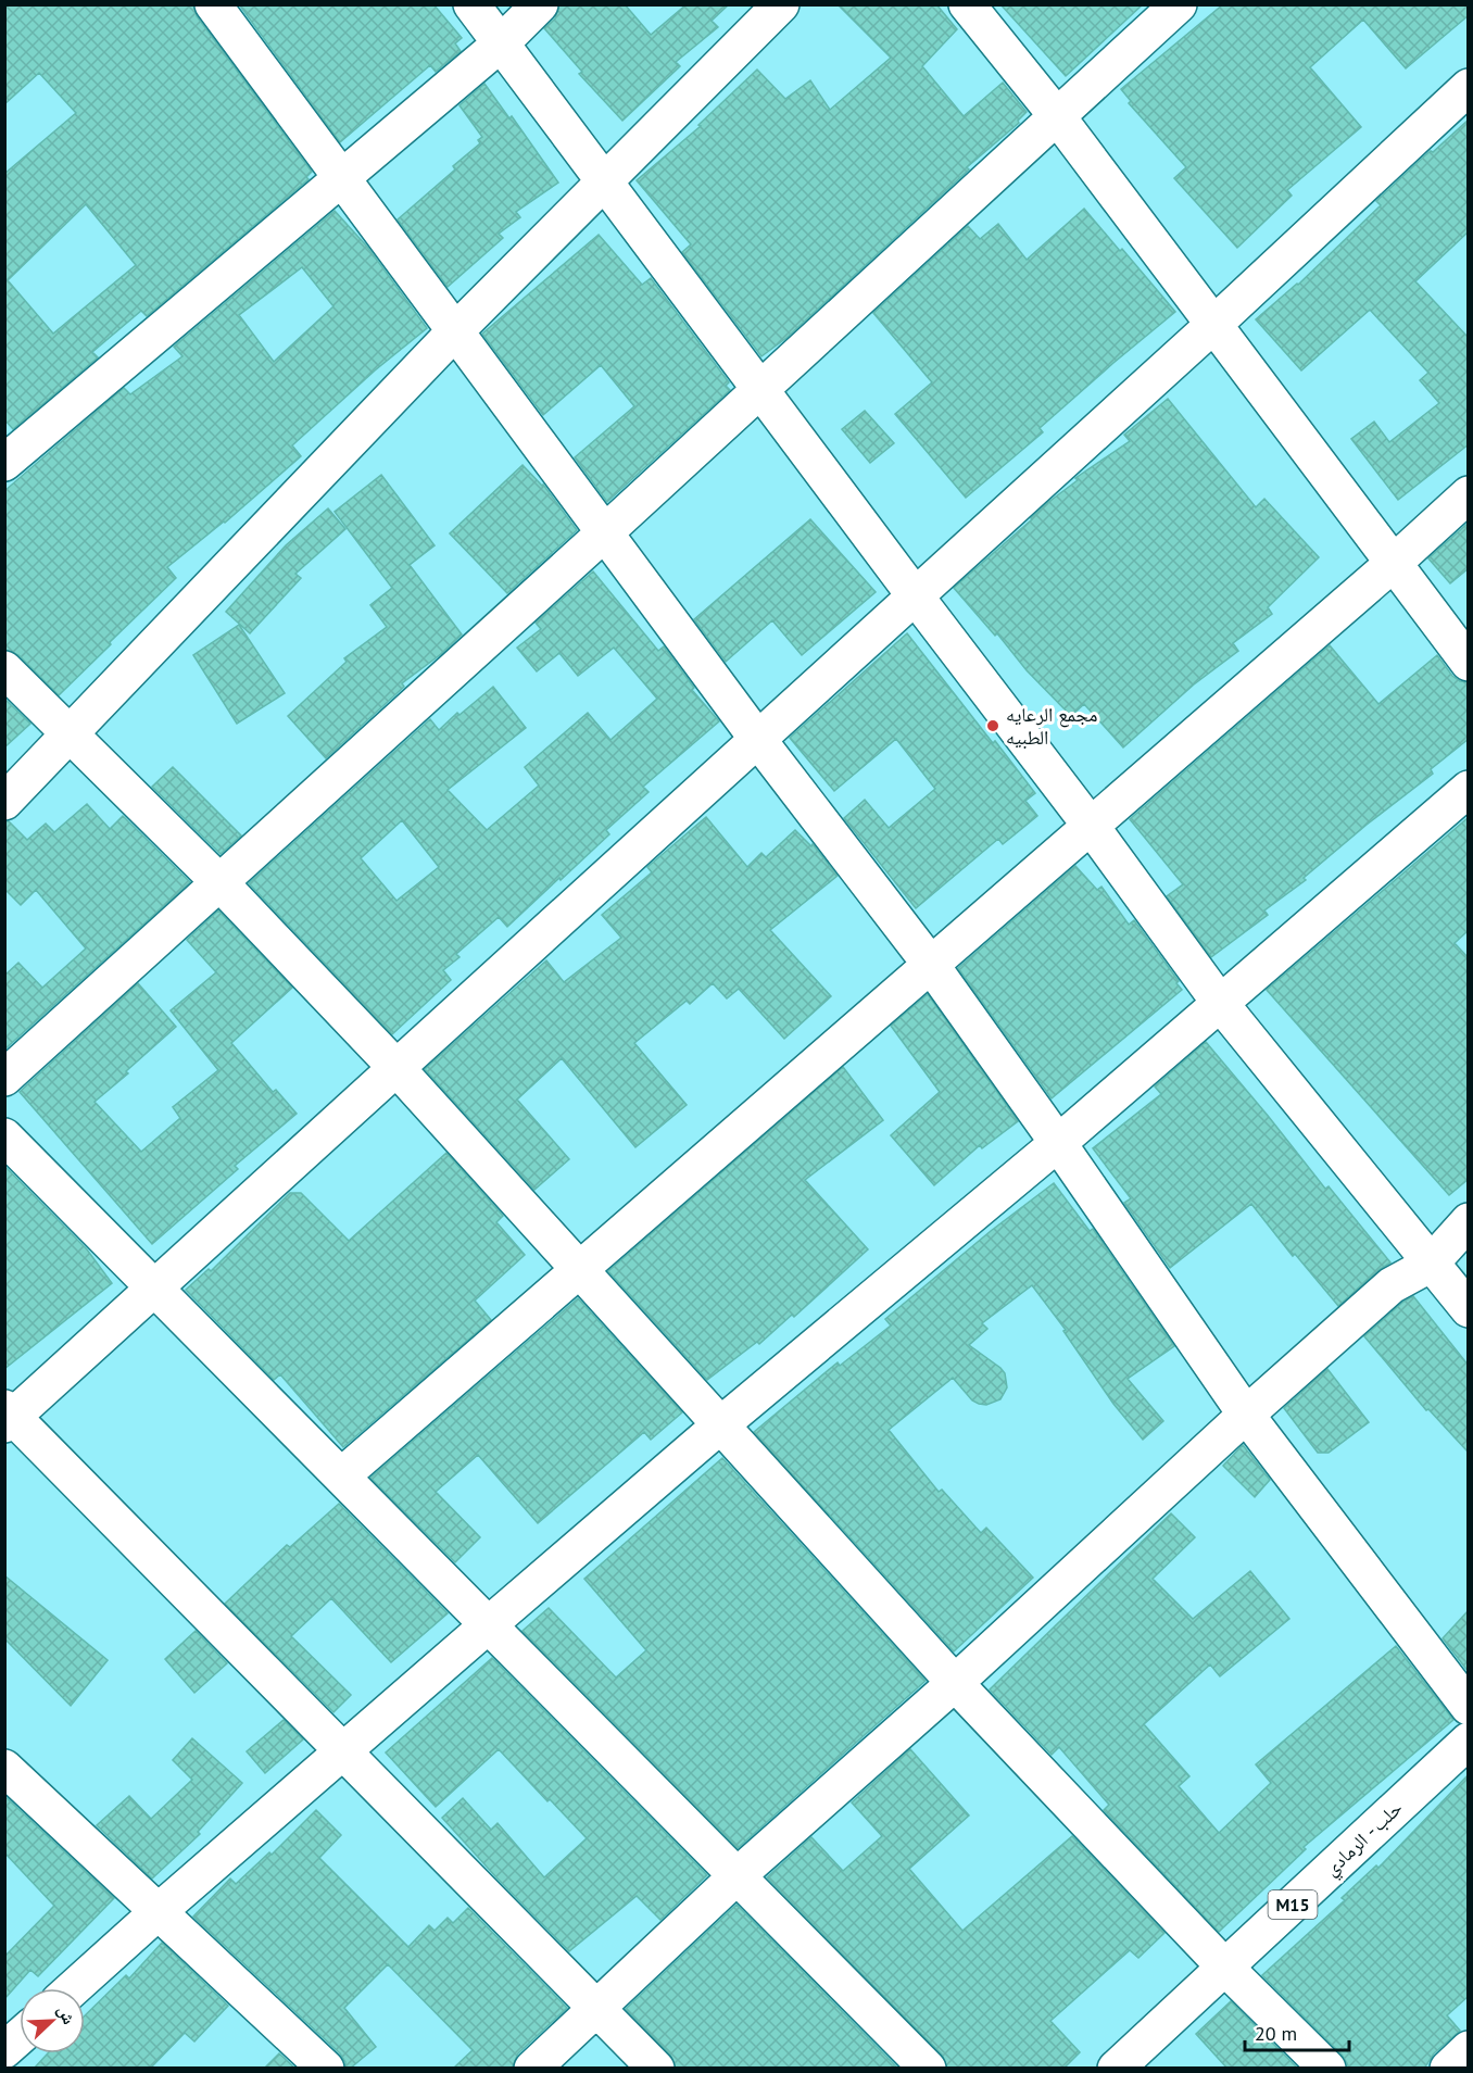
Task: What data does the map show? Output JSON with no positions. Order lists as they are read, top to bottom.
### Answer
{
  "streets": {
    "main road": ["حلب - الرمادي", "M15"]
  },
  "places": ["مجمع الرعايه الطبيه"],
  "scale_bar": "20 m",
  "north": "top right"
}
